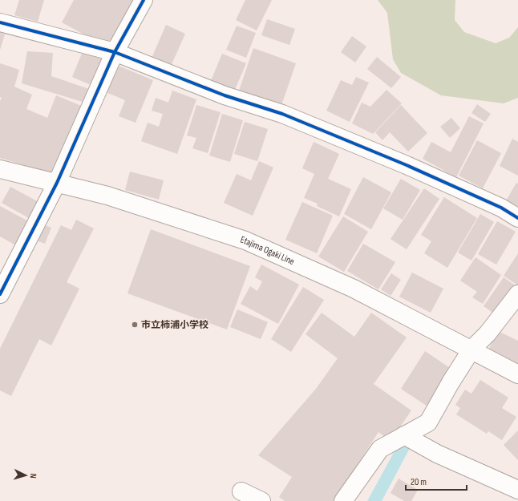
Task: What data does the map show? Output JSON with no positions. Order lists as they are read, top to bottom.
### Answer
{
  "streets": {
    "street": ["Etajima Ogaki Line"]
  },
  "places": ["市立柿浦小学校"],
  "scale_bar": "20 m",
  "north": "right"
}
